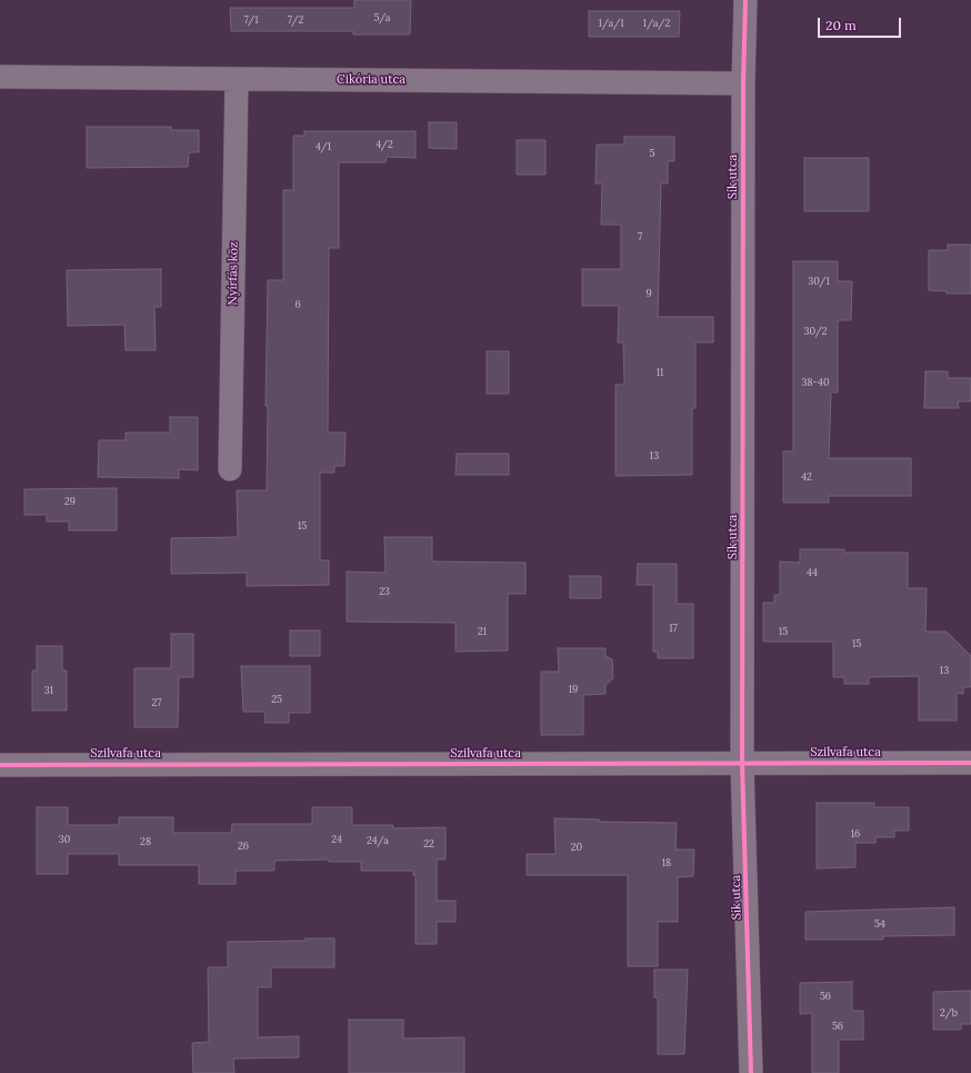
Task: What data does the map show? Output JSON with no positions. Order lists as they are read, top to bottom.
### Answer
{
  "streets": {
    "street": [
      "Cikória utca",
      "Sík utca",
      "Nyírfás köz",
      "Szilvafa utca"
    ]
  },
  "crossings": [
    ["Cikória utca", "Sík utca"],
    ["Cikória utca", "Nyírfás köz"],
    ["Sík utca", "Szilvafa utca"]
  ],
  "house_numbers": [
    "5/a",
    "7/1",
    "7/2",
    "1/a/1",
    "1/a/2",
    "4/2",
    "4/1",
    "5",
    "7",
    "30/1",
    "9",
    "6",
    "30/2",
    "11",
    "38-40",
    "13",
    "42",
    "29",
    "15",
    "44",
    "23",
    "17",
    "21",
    "15",
    "15",
    "13",
    "19",
    "31",
    "25",
    "27",
    "16",
    "30",
    "24",
    "24/a",
    "28",
    "22",
    "26",
    "20",
    "18",
    "54",
    "56",
    "2/b",
    "56"
  ],
  "scale_bar": "20 m"
}
